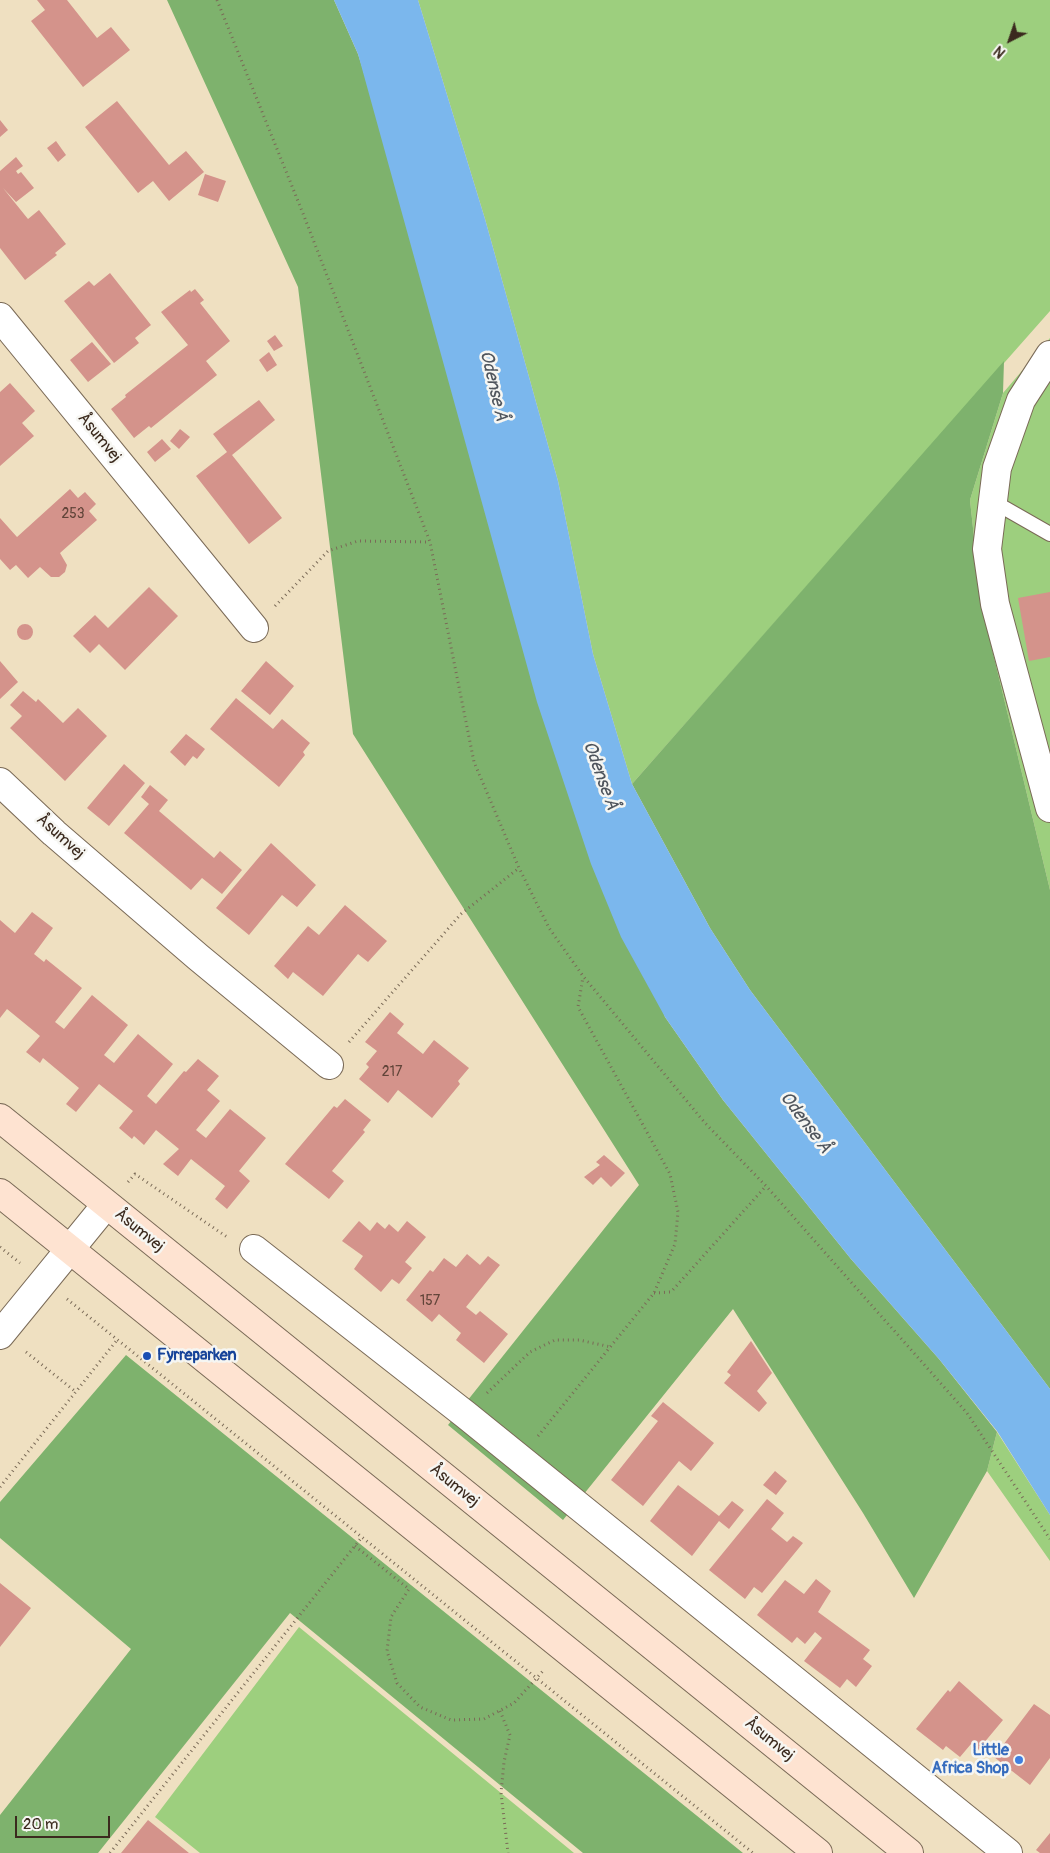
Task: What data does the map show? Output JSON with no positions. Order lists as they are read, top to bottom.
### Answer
{
  "streets": {
    "street": ["Åsumvej"]
  },
  "water": ["Odense Å"],
  "places": ["Fyrreparken", "Little Africa Shop"],
  "house_numbers": ["253", "217", "157"],
  "scale_bar": "20 m",
  "north": "bottom left"
}
